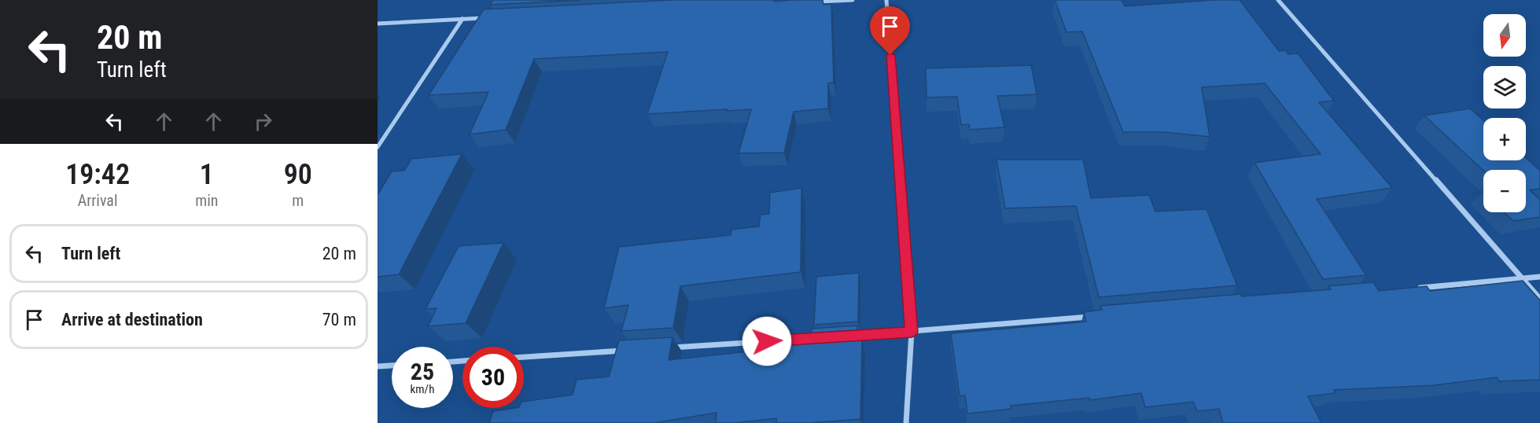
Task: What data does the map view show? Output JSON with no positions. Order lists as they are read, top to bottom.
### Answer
{
  "north": "bottom",
  "page": {
    "turn": ["20 m", "Turn left"],
    "map_buttons": ["+", "−"],
    "eta": [
      "19:42",
      "Arrival",
      "1",
      "min",
      "90",
      "m"
    ],
    "list": [
      {
        "name": "Turn left",
        "value": "20 m"
      },
      {
        "name": "Arrive at destination",
        "value": "70 m"
      }
    ],
    "speed": "25 km/h",
    "limit": "30"
  }
}
